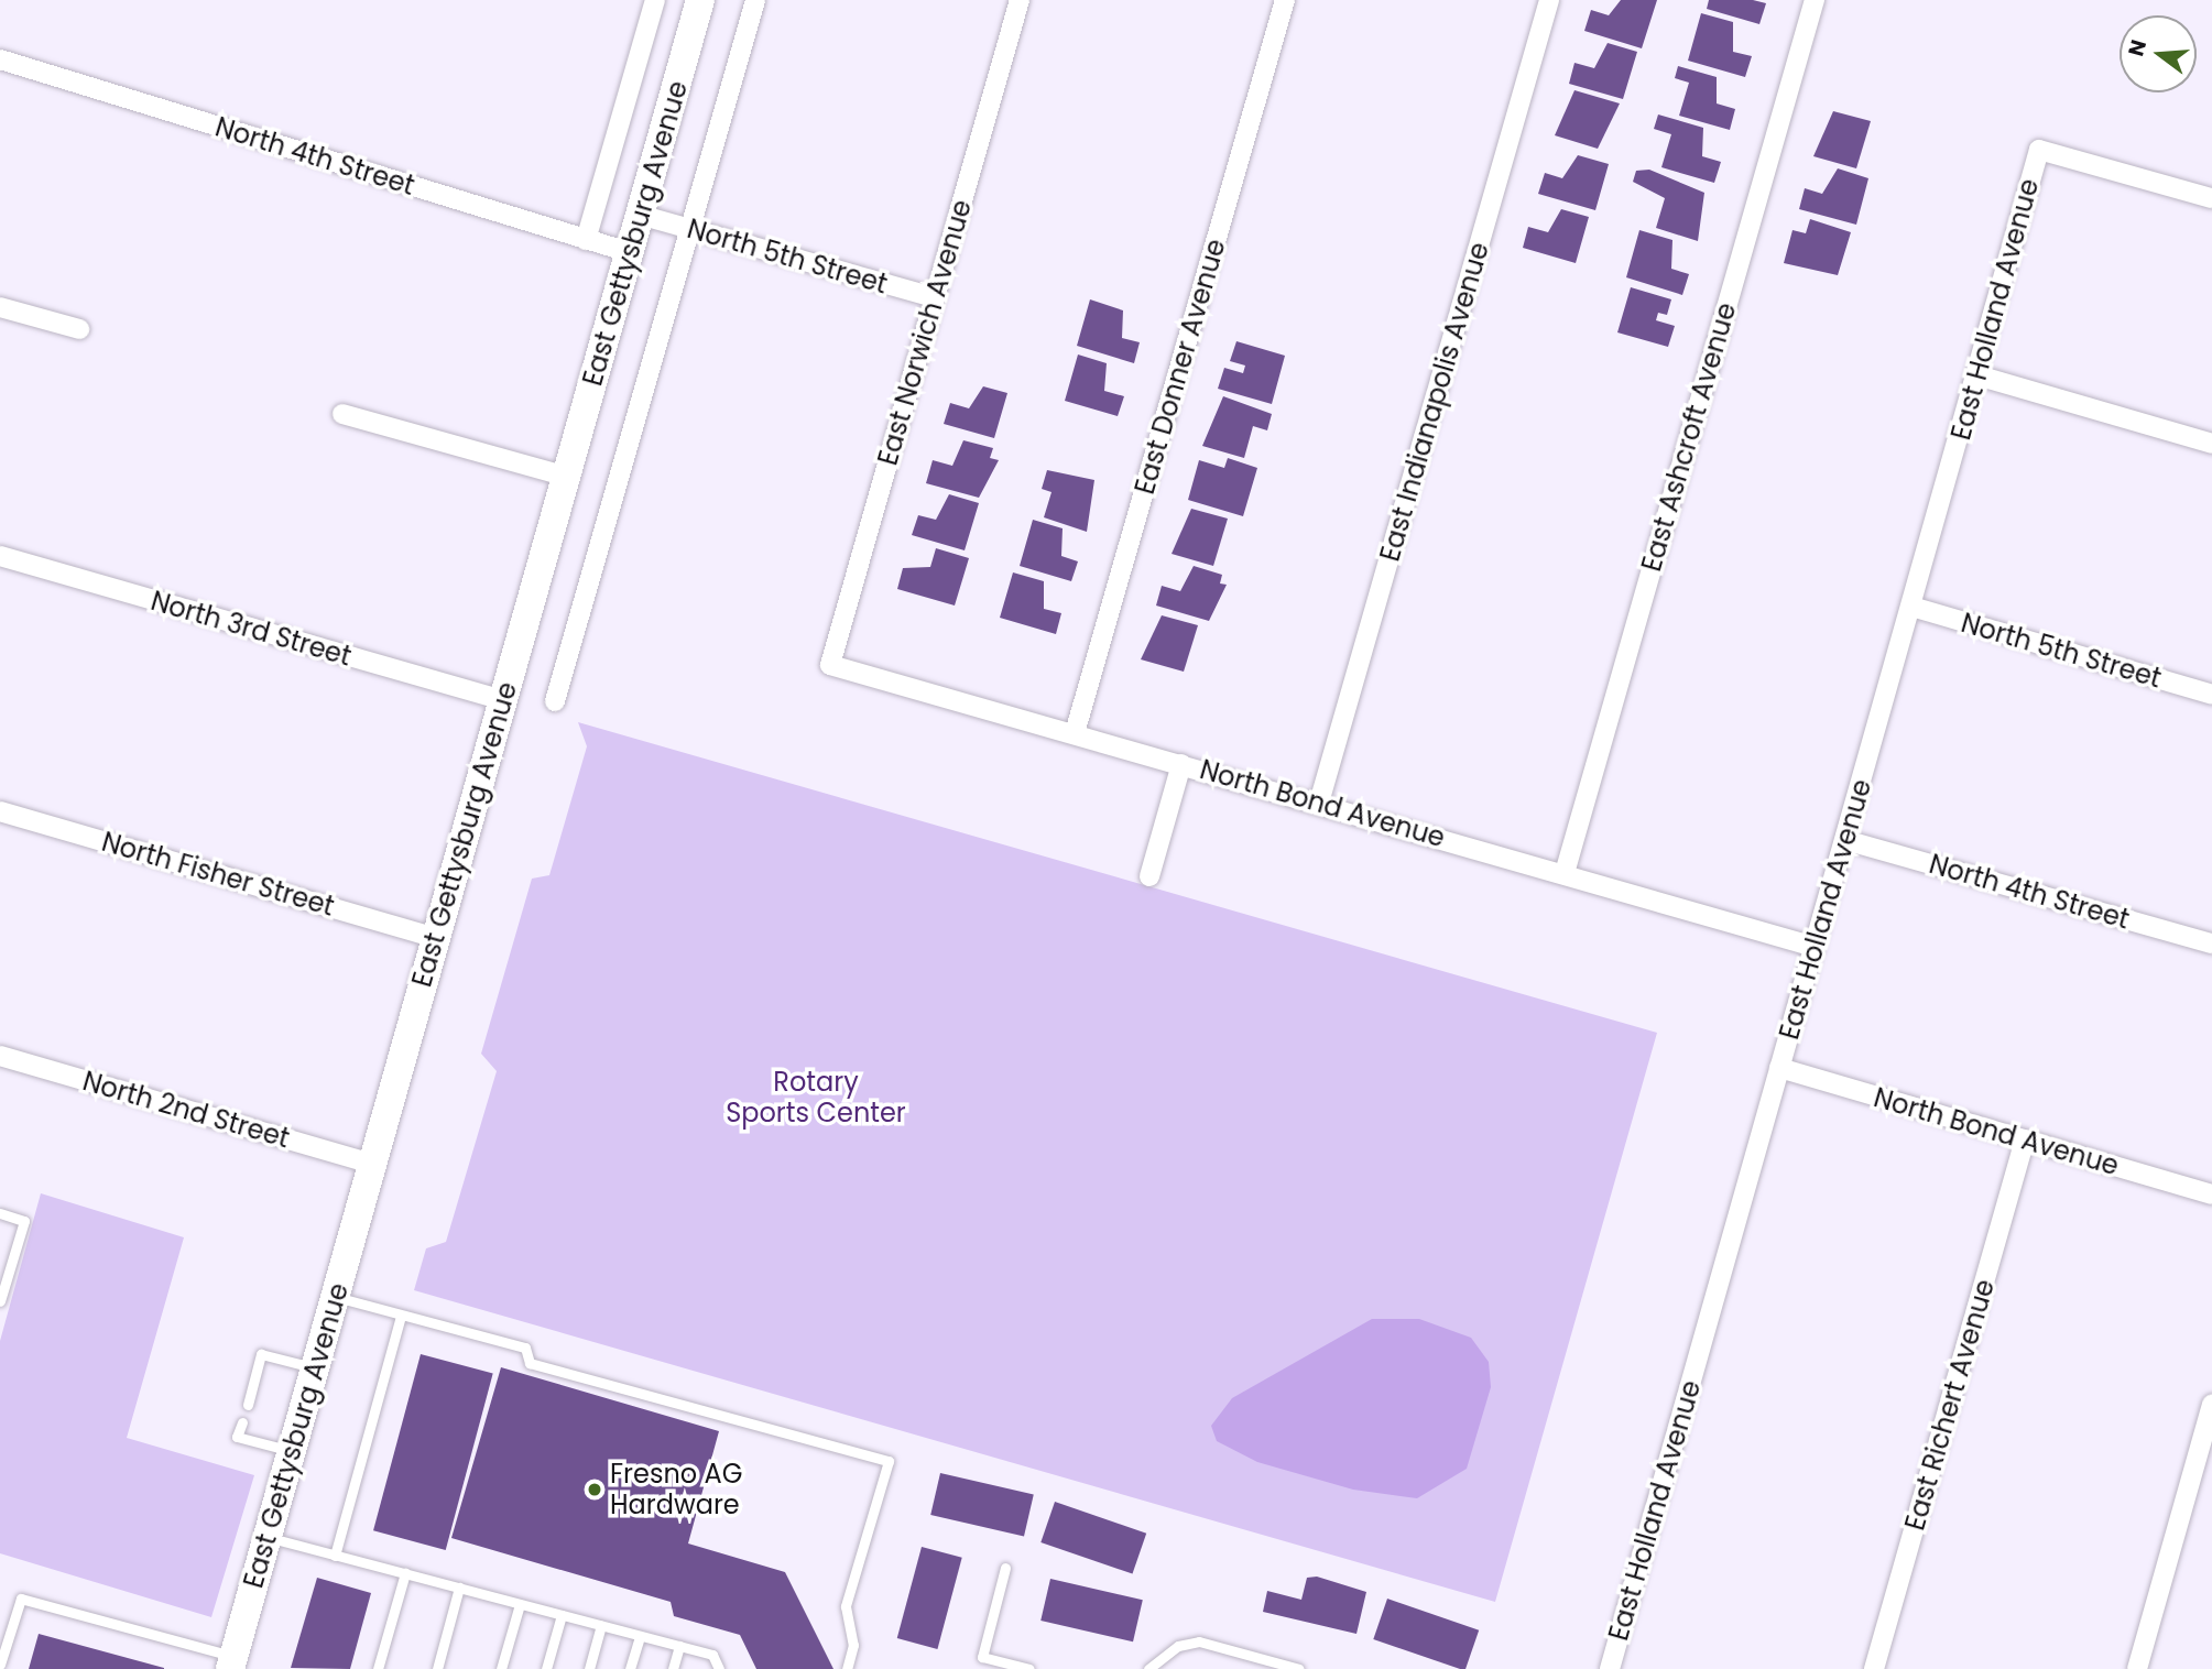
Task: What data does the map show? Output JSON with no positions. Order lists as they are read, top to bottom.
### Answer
{
  "streets": {
    "street": [
      "North 4th Street",
      "East Gettysburg Avenue",
      "North 5th Street",
      "East Holland Avenue",
      "East Norwich Avenue",
      "East Donner Avenue",
      "East Indianapolis Avenue",
      "East Ashcroft Avenue",
      "North 3rd Street",
      "North Bond Avenue",
      "North Fisher Street",
      "North 2nd Street",
      "East Richert Avenue"
    ]
  },
  "crossings": [
    ["North 4th Street", "East Gettysburg Avenue"],
    ["North 4th Street", "East Holland Avenue"],
    ["East Gettysburg Avenue", "North 5th Street"],
    ["East Gettysburg Avenue", "North 3rd Street"],
    ["East Gettysburg Avenue", "North Fisher Street"],
    ["East Gettysburg Avenue", "North 2nd Street"],
    ["North 5th Street", "East Holland Avenue"],
    ["North 5th Street", "East Norwich Avenue"],
    ["East Holland Avenue", "North Bond Avenue"],
    ["East Norwich Avenue", "North Bond Avenue"],
    ["East Donner Avenue", "North Bond Avenue"],
    ["East Indianapolis Avenue", "North Bond Avenue"],
    ["East Ashcroft Avenue", "North Bond Avenue"],
    ["North Bond Avenue", "East Richert Avenue"]
  ],
  "parks": ["Rotary Sports Center"],
  "places": ["Fresno AG Hardware"],
  "north": "left"
}
